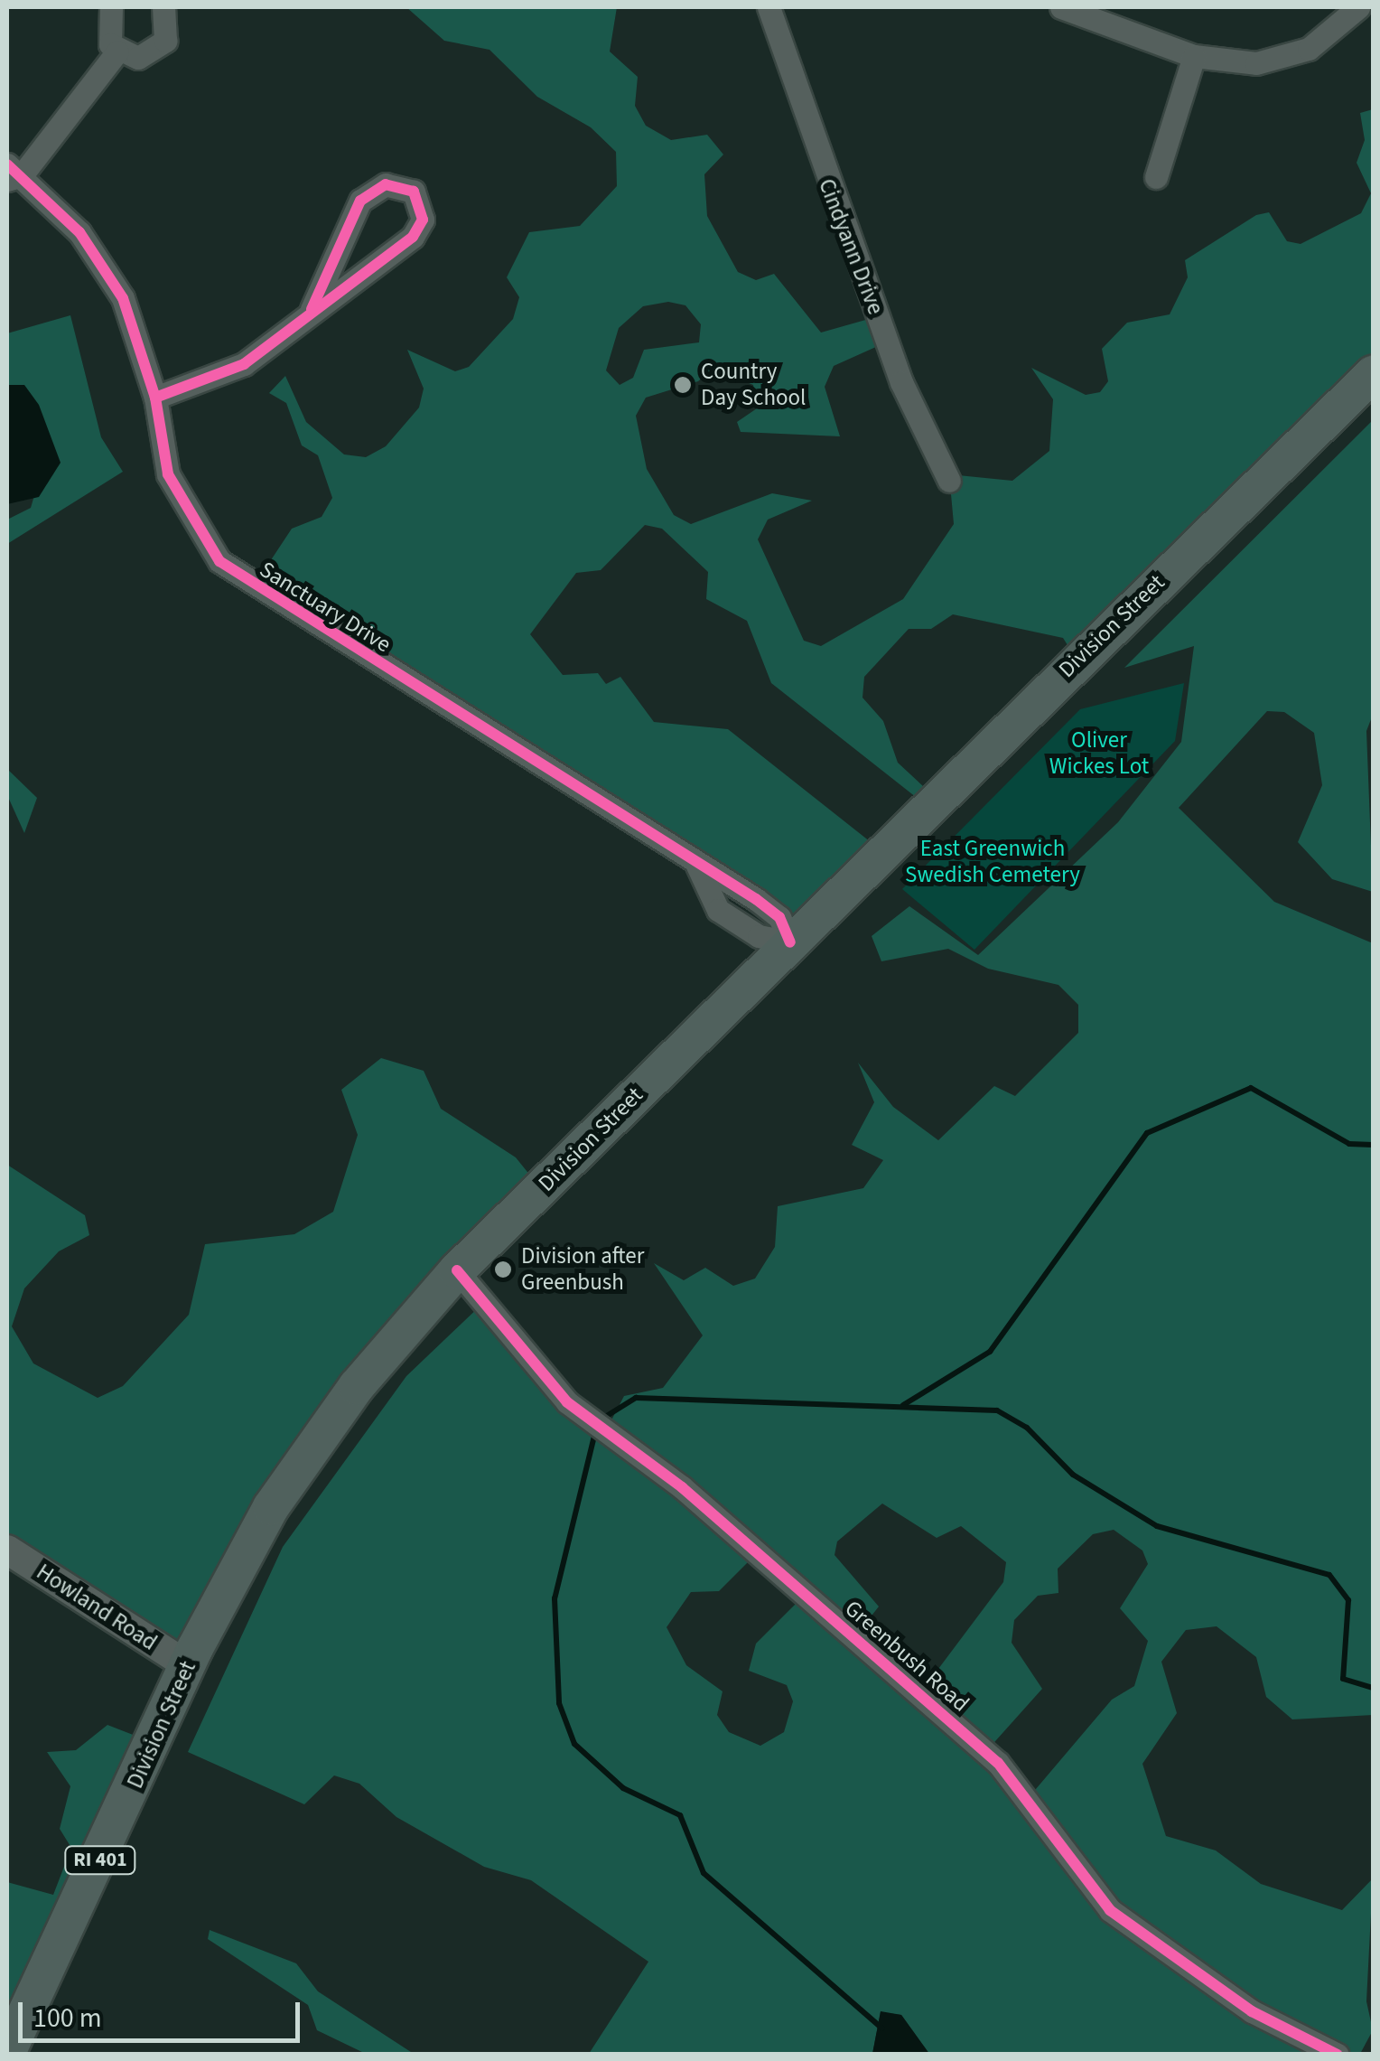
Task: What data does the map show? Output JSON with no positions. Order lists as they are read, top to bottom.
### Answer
{
  "streets": {
    "main road": ["Division Street", "RI 401"],
    "street": [
      "Cindyann Drive",
      "Sanctuary Drive",
      "Howland Road",
      "Greenbush Road"
    ]
  },
  "crossings": [
    ["Sanctuary Drive", "Division Street"],
    ["Division Street", "Howland Road"],
    ["Division Street", "Greenbush Road"]
  ],
  "parks": ["Oliver Wickes Lot", "East Greenwich Swedish Cemetery"],
  "places": ["Country Day School", "Division after Greenbush"],
  "scale_bar": "100 m"
}
